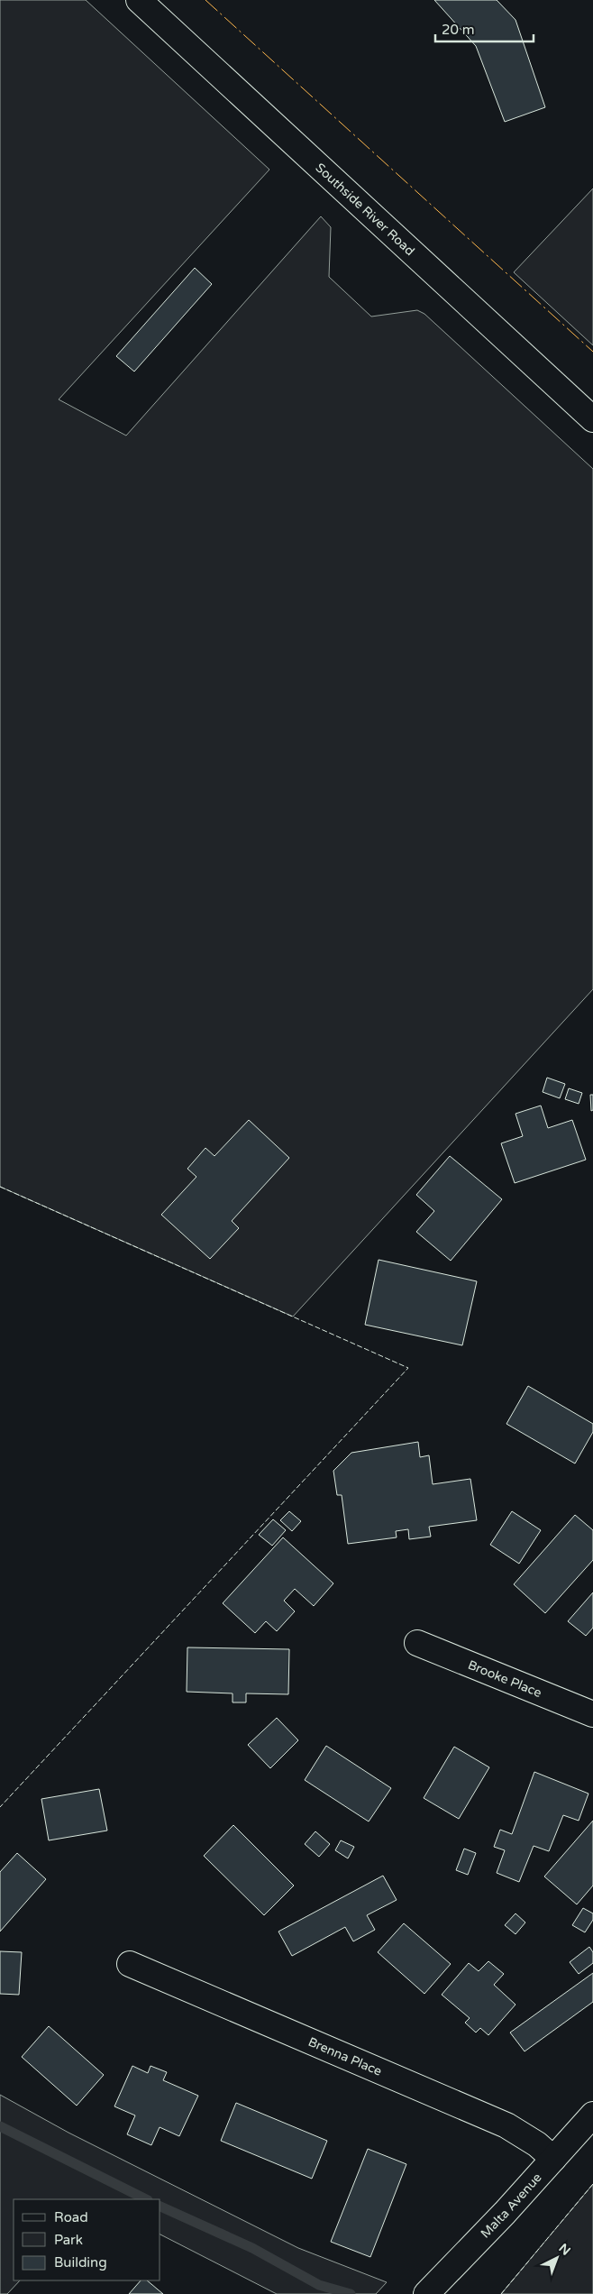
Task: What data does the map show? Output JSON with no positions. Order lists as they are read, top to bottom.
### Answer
{
  "streets": {
    "street": [
      "Southside River Road",
      "Brooke Place",
      "Brenna Place",
      "Malta Avenue"
    ]
  },
  "crossings": [
    ["Brenna Place", "Malta Avenue"]
  ],
  "legend": ["Road", "Park", "Building"],
  "scale_bar": "20 m",
  "north": "top right"
}
